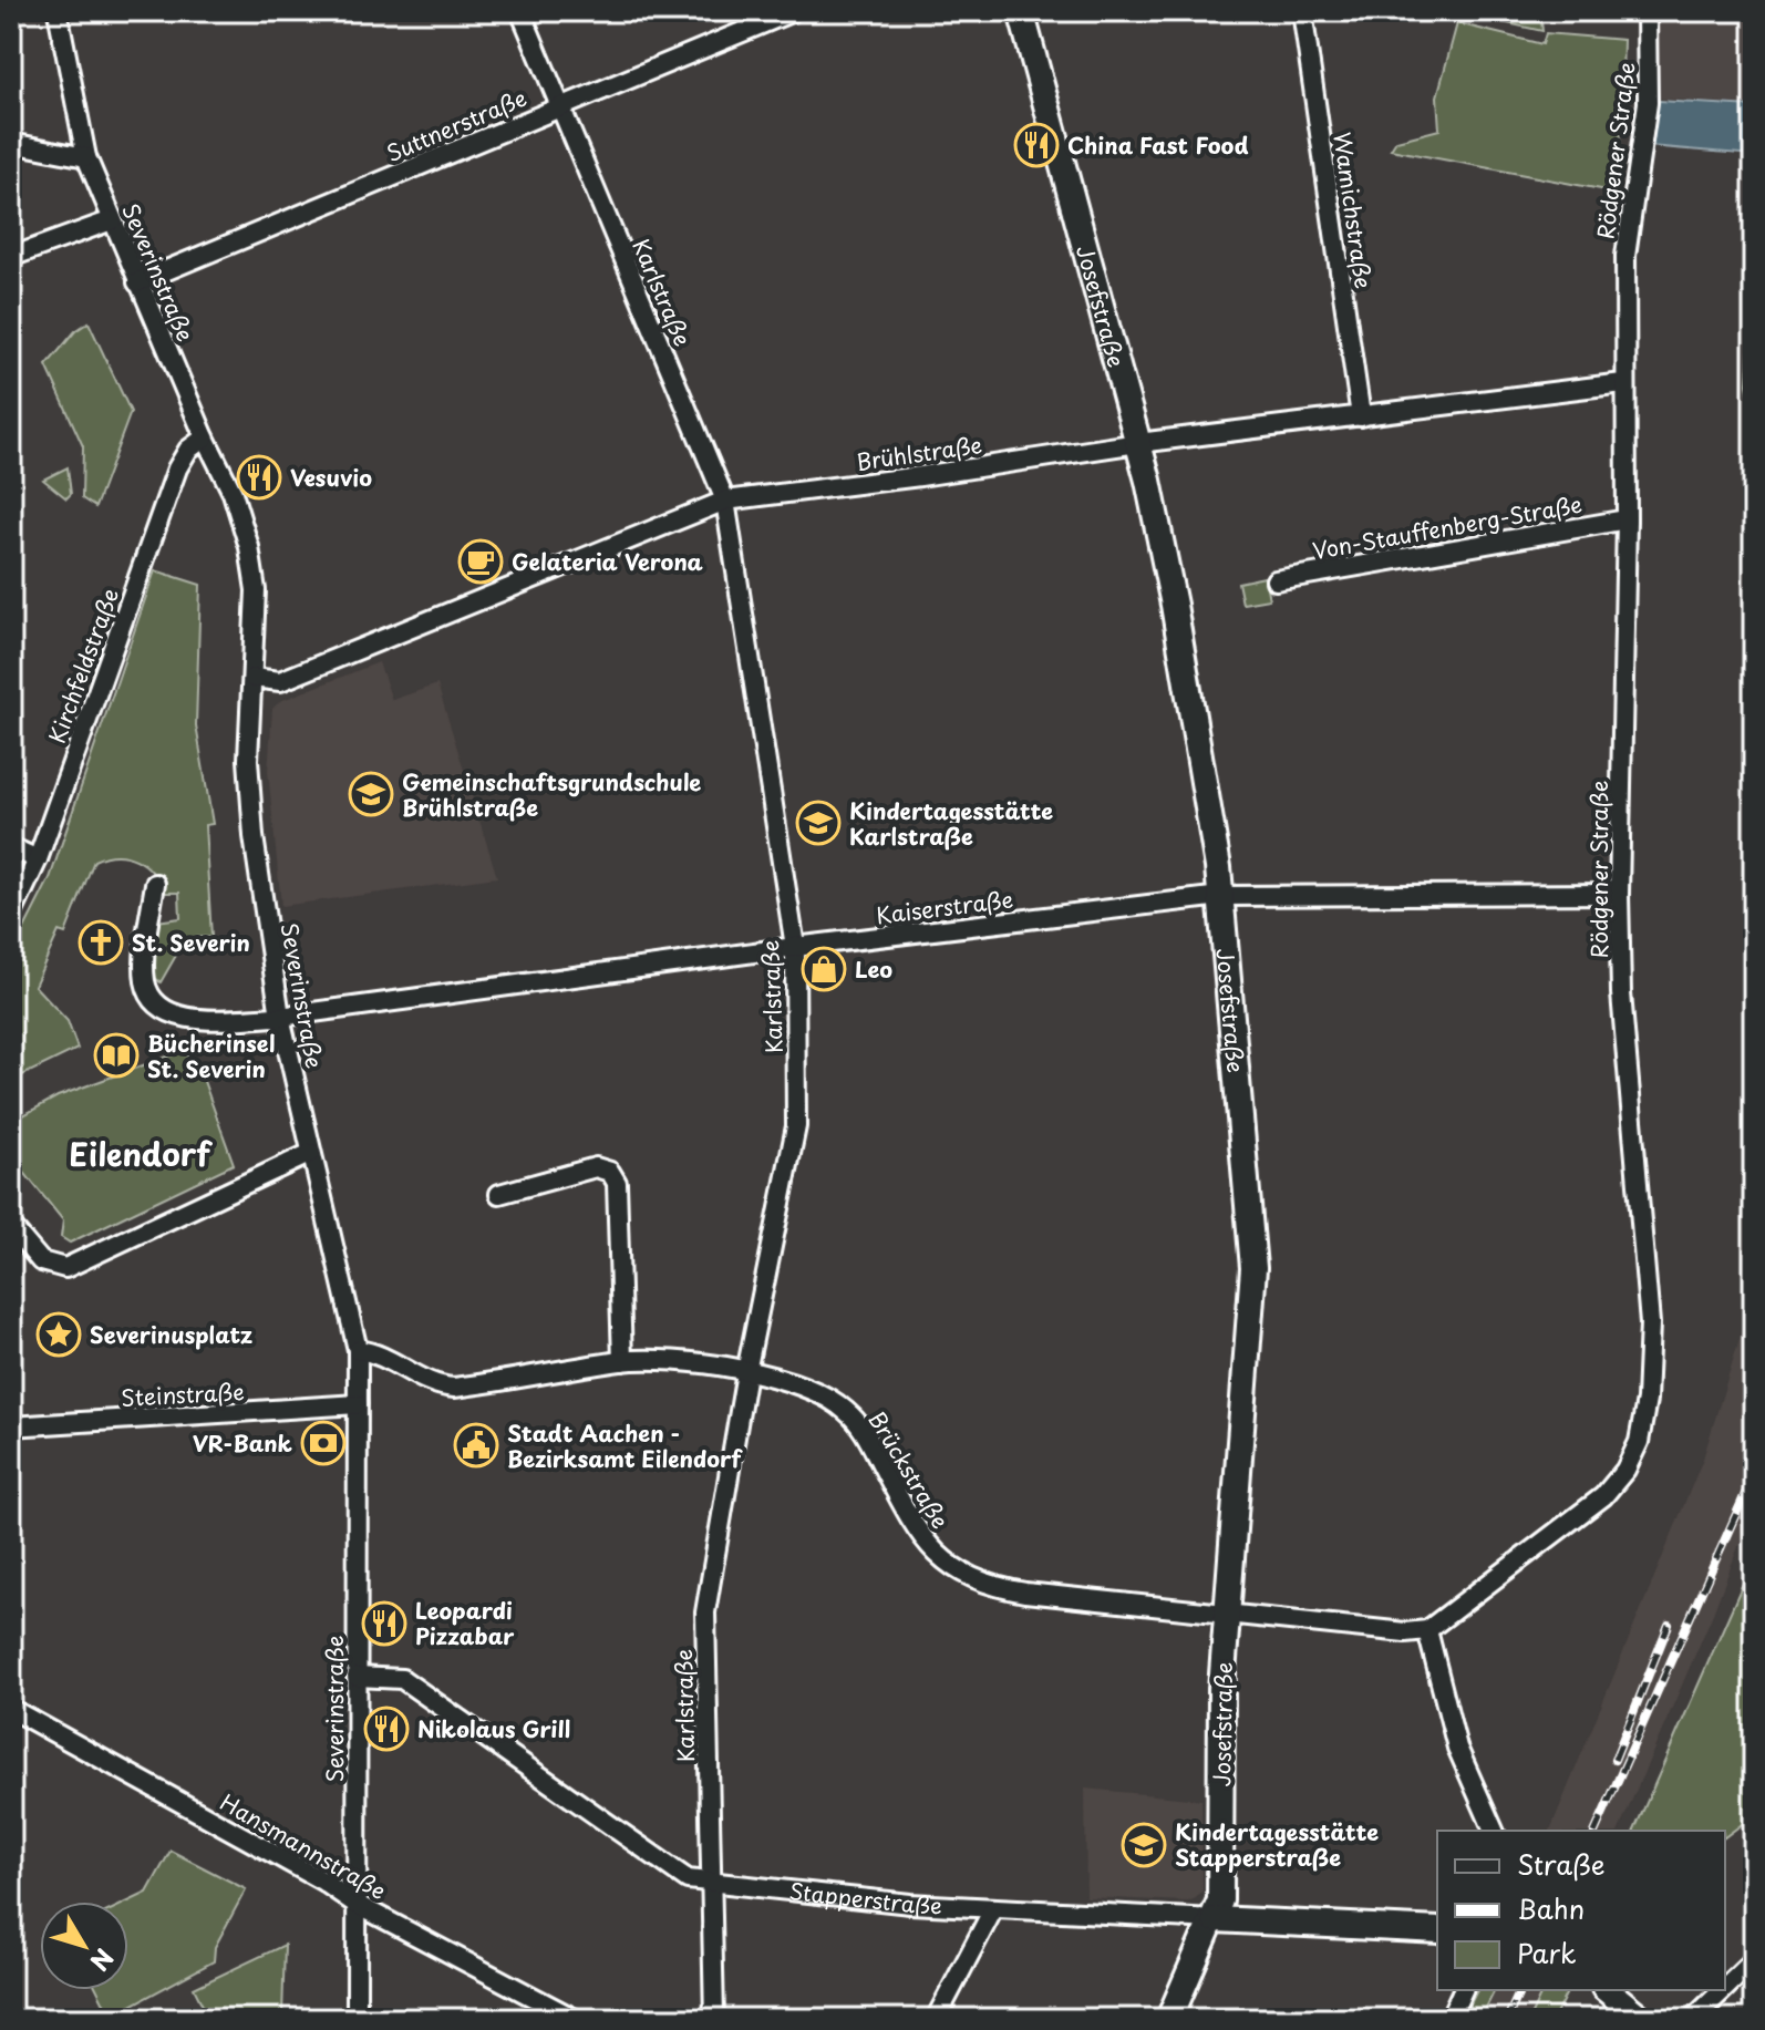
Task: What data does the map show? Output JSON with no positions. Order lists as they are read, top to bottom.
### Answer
{
  "streets": {
    "street": [
      "Suttnerstraße",
      "Rödgener Straße",
      "Wamichstraße",
      "Severinstraße",
      "Karlstraße",
      "Josefstraße",
      "Brühlstraße",
      "Von-Stauffenberg-Straße",
      "Kirchfeldstraße",
      "Kaiserstraße",
      "Steinstraße",
      "Brückstraße",
      "Hansmannstraße",
      "Stapperstraße"
    ]
  },
  "crossings": [
    ["Suttnerstraße", "Severinstraße"],
    ["Suttnerstraße", "Karlstraße"],
    ["Rödgener Straße", "Brühlstraße"],
    ["Rödgener Straße", "Von-Stauffenberg-Straße"],
    ["Rödgener Straße", "Kaiserstraße"],
    ["Rödgener Straße", "Brückstraße"],
    ["Wamichstraße", "Brühlstraße"],
    ["Severinstraße", "Brühlstraße"],
    ["Severinstraße", "Kirchfeldstraße"],
    ["Severinstraße", "Kaiserstraße"],
    ["Severinstraße", "Steinstraße"],
    ["Severinstraße", "Brückstraße"],
    ["Severinstraße", "Hansmannstraße"],
    ["Severinstraße", "Stapperstraße"],
    ["Karlstraße", "Brühlstraße"],
    ["Karlstraße", "Kaiserstraße"],
    ["Karlstraße", "Brückstraße"],
    ["Karlstraße", "Stapperstraße"],
    ["Josefstraße", "Brühlstraße"],
    ["Josefstraße", "Kaiserstraße"],
    ["Josefstraße", "Brückstraße"],
    ["Josefstraße", "Stapperstraße"]
  ],
  "districts": ["Eilendorf"],
  "places": {
    "restaurant": [
      "China Fast Food",
      "Vesuvio",
      "Leopardi Pizzabar",
      "Nikolaus Grill"
    ],
    "cafe": ["Gelateria Verona"],
    "school or university": ["Gemeinschaftsgrundschule Brühlstraße", "Kindertagesstätte Karlstraße", "Kindertagesstätte Stapperstraße"],
    "church": ["St. Severin"],
    "shop": ["Leo"],
    "library": ["Bücherinsel St. Severin"],
    "place": ["Severinusplatz"],
    "bank": ["VR-Bank"],
    "public building": ["Stadt Aachen - Bezirksamt Eilendorf"]
  },
  "legend": ["Straße", "Bahn", "Park"],
  "north": "bottom right"
}
